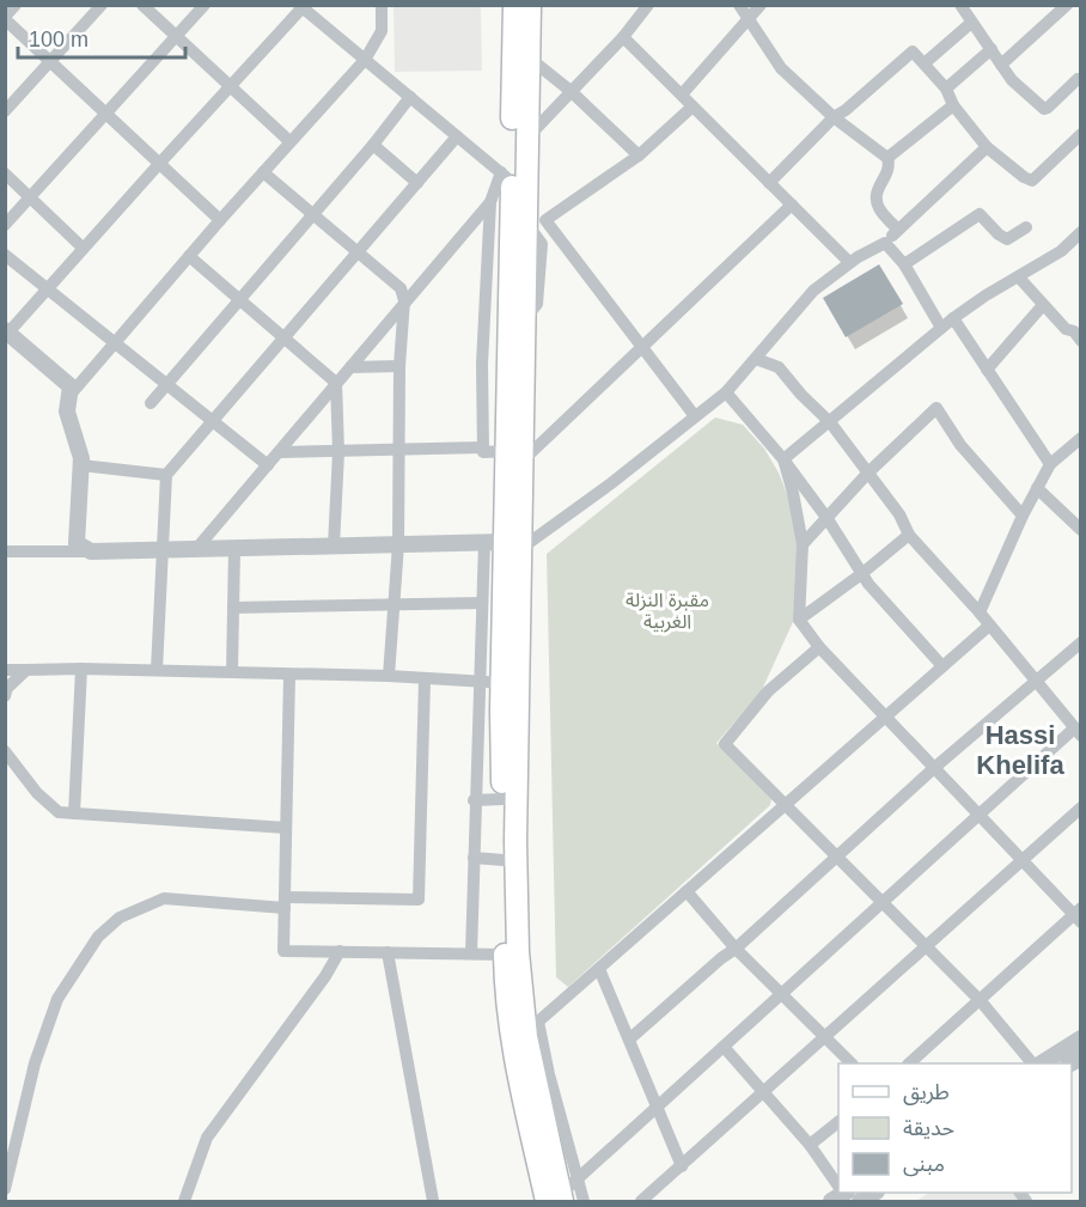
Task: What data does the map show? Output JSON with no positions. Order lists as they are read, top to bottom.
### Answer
{
  "districts": ["Hassi Khelifa"],
  "parks": ["مقبرة النزلة الغربية"],
  "legend": ["طريق", "حديقة", "مبنى"],
  "scale_bar": "100 m"
}
